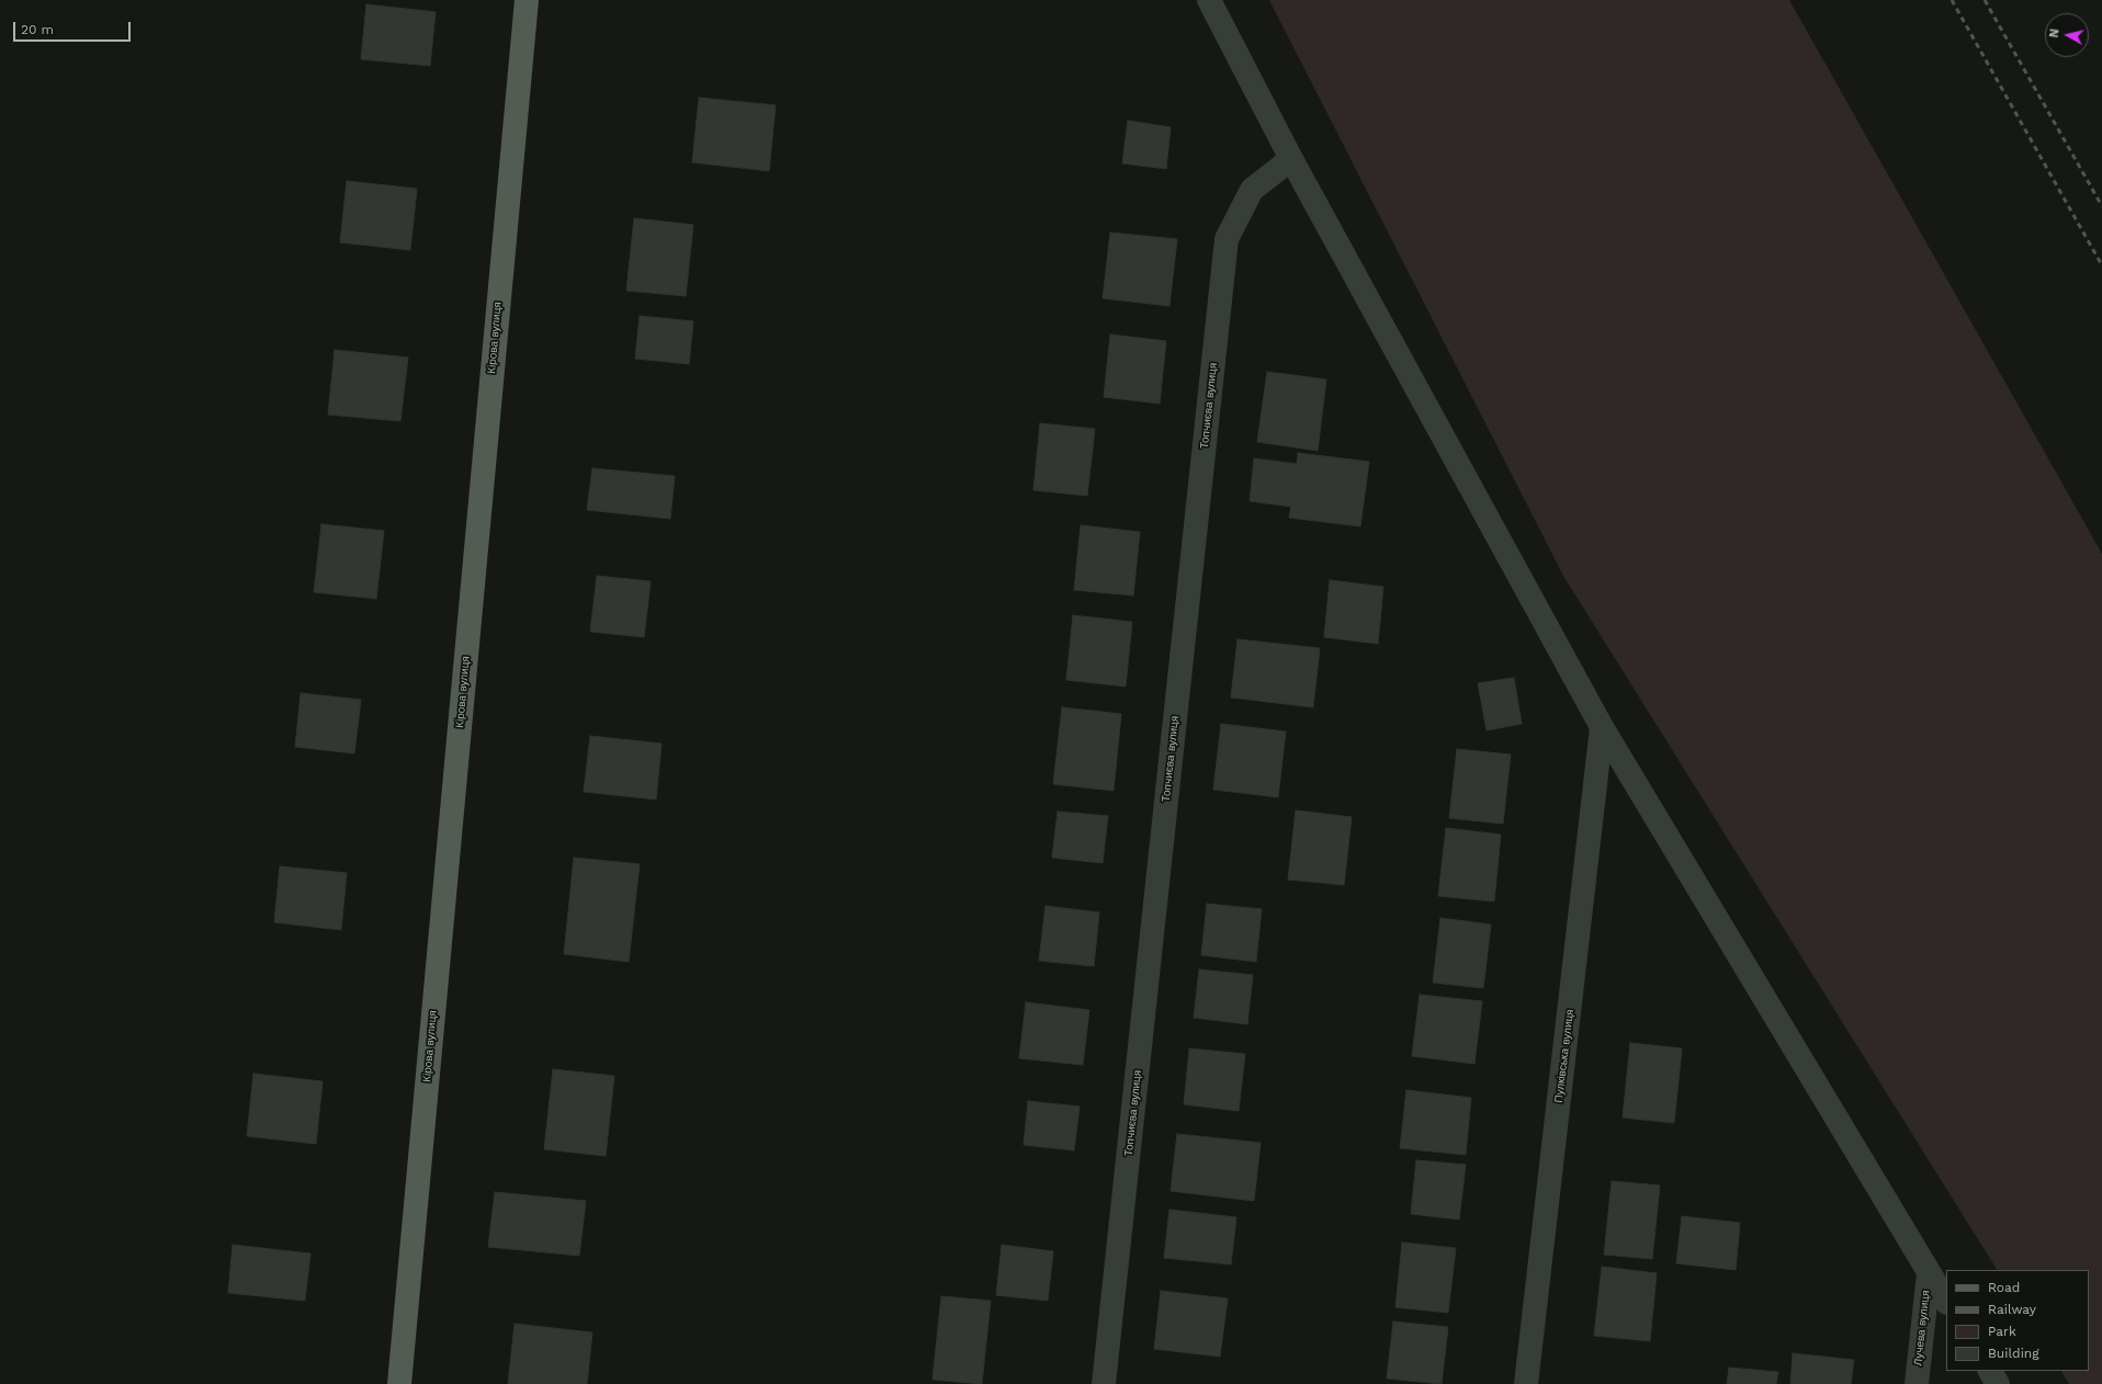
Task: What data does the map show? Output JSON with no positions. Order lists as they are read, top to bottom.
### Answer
{
  "streets": {
    "main road": ["Кірова вулиця"],
    "street": ["Топчиєва вулиця", "Пулківська вулиця", "Лучева вулиця"]
  },
  "legend": [
    "Road",
    "Railway",
    "Park",
    "Building"
  ],
  "scale_bar": "20 m",
  "north": "left"
}
